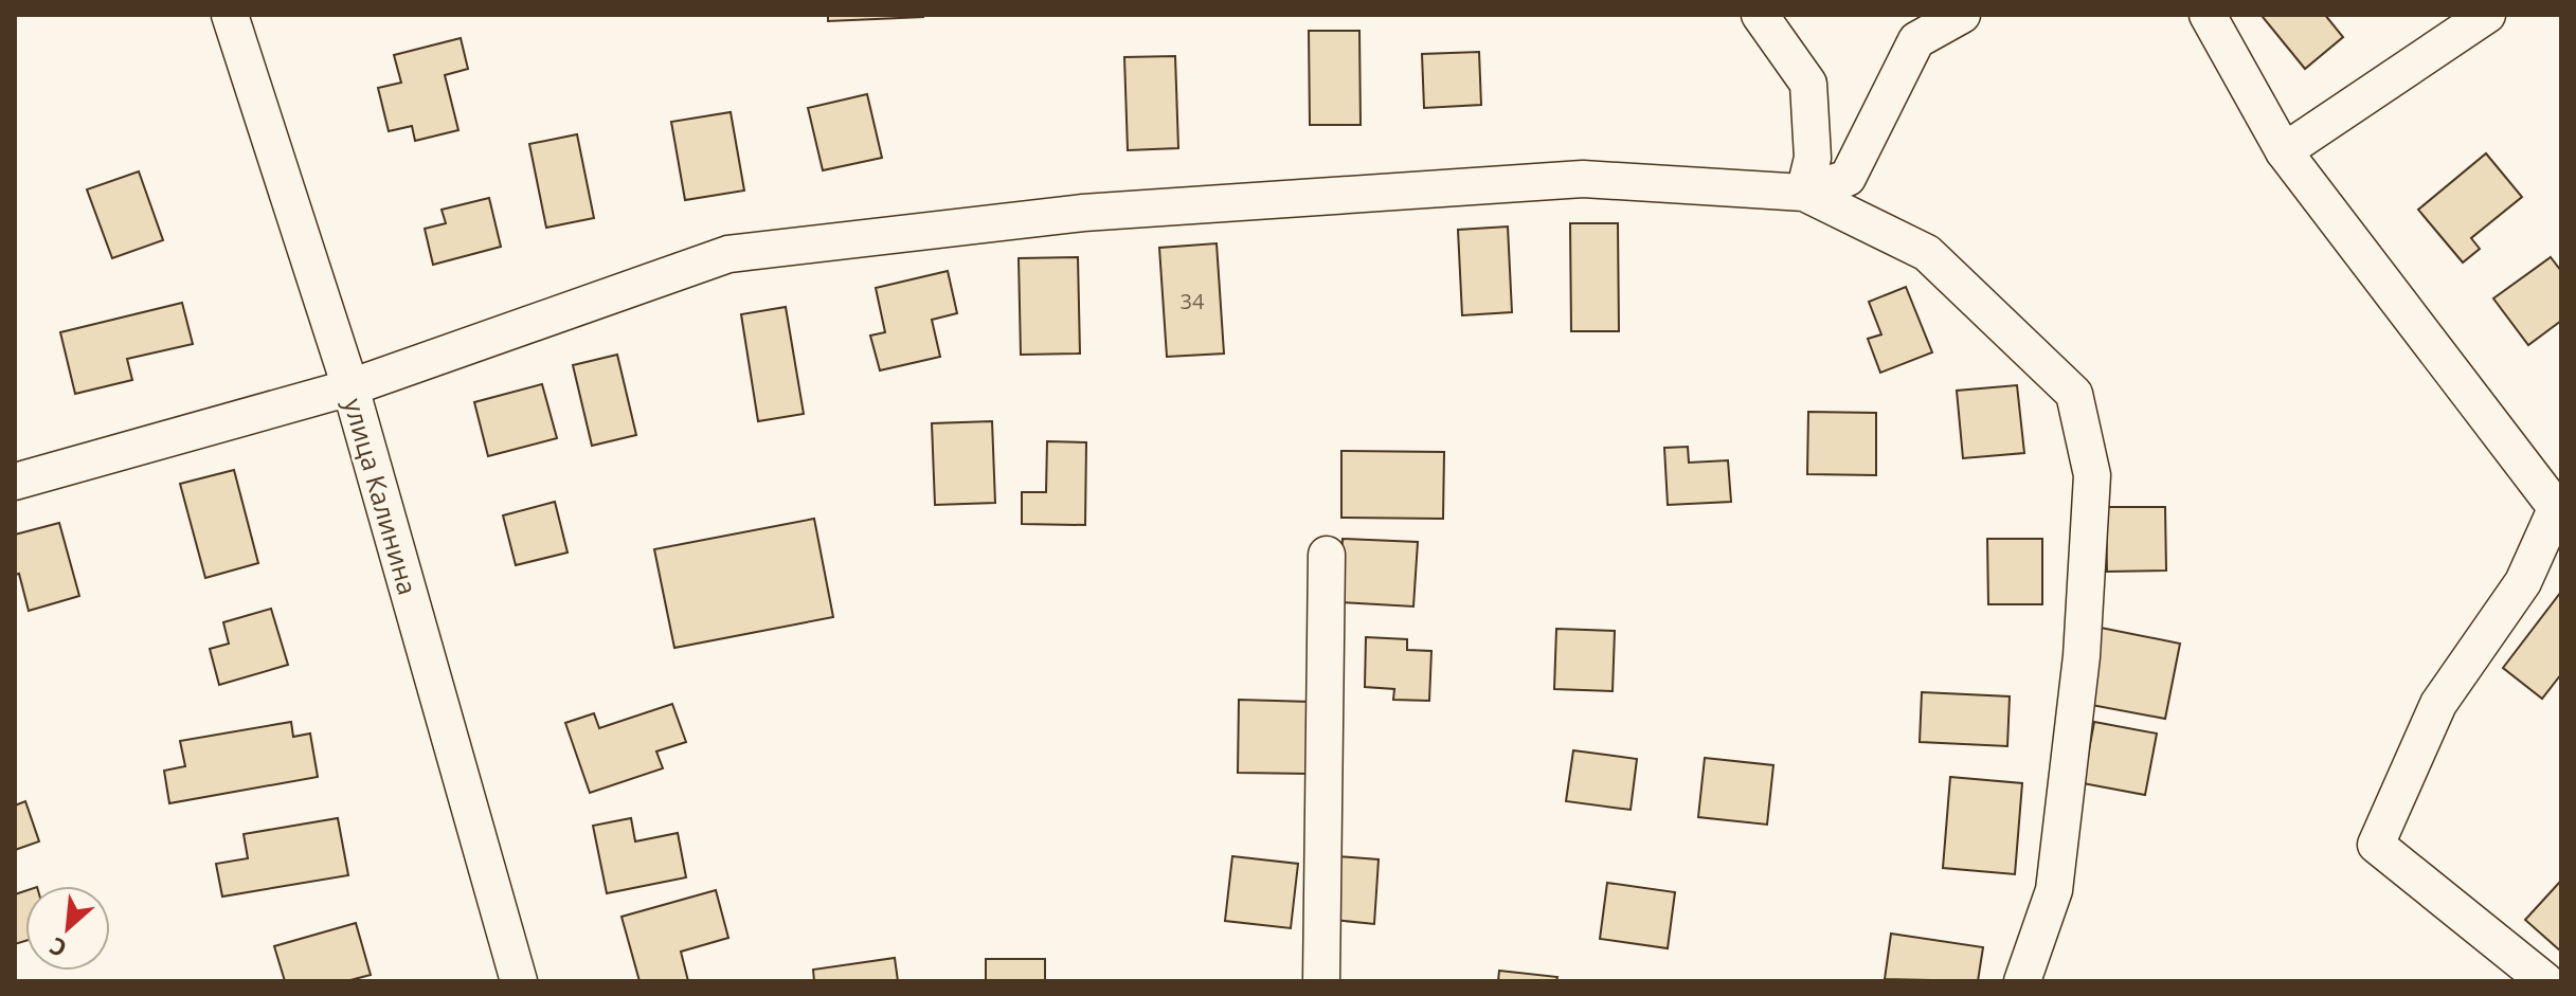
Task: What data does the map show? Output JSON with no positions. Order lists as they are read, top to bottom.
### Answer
{
  "streets": {
    "street": ["улица Калинина"]
  },
  "house_numbers": ["34"],
  "north": "bottom left"
}
